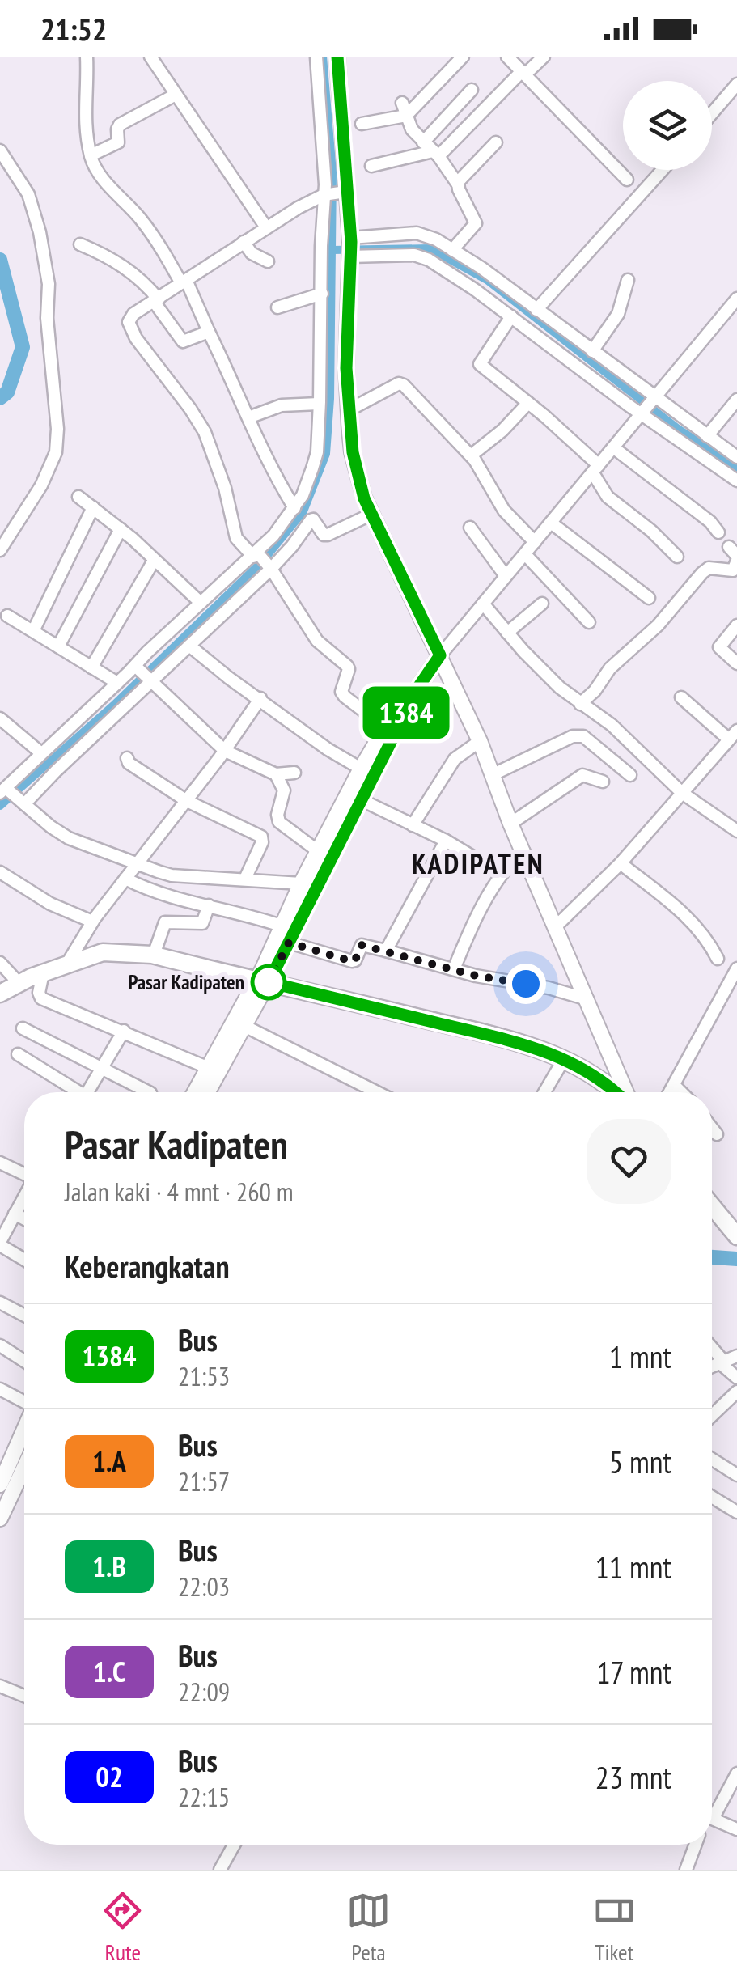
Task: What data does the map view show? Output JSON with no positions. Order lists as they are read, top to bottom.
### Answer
{
  "districts": ["KADIPATEN"],
  "places": ["Pasar Kadipaten"],
  "lines": ["bus line 1384"],
  "page": {
    "status": "21:52",
    "on_map": "1384",
    "heading": [
      ["Pasar Kadipaten", "Jalan kaki · 4 mnt · 260 m"],
      "Keberangkatan"
    ],
    "list": [
      {
        "mark": "1384",
        "name": "Bus",
        "note": "21:53",
        "value": "1 mnt"
      },
      {
        "mark": "1.A",
        "name": "Bus",
        "note": "21:57",
        "value": "5 mnt"
      },
      {
        "mark": "1.B",
        "name": "Bus",
        "note": "22:03",
        "value": "11 mnt"
      },
      {
        "mark": "1.C",
        "name": "Bus",
        "note": "22:09",
        "value": "17 mnt"
      },
      {
        "mark": "02",
        "name": "Bus",
        "note": "22:15",
        "value": "23 mnt"
      }
    ],
    "tabs": ["Rute", "Peta", "Tiket"]
  }
}
